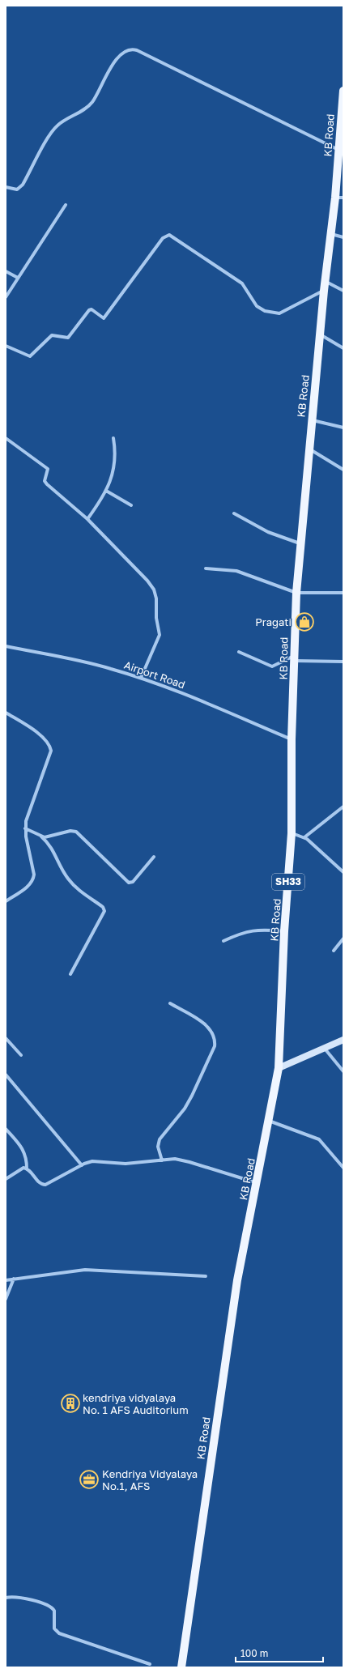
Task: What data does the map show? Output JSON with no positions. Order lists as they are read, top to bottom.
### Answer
{
  "streets": {
    "main road": ["KB Road", "SH33"],
    "street": ["Airport Road"]
  },
  "crossings": [
    ["KB Road", "Airport Road"]
  ],
  "places": {
    "shop": ["Pragati"],
    "building": ["kendriya vidyalaya No. 1 AFS Auditorium"],
    "office": ["Kendriya Vidyalaya No.1, AFS"]
  },
  "scale_bar": "100 m"
}
